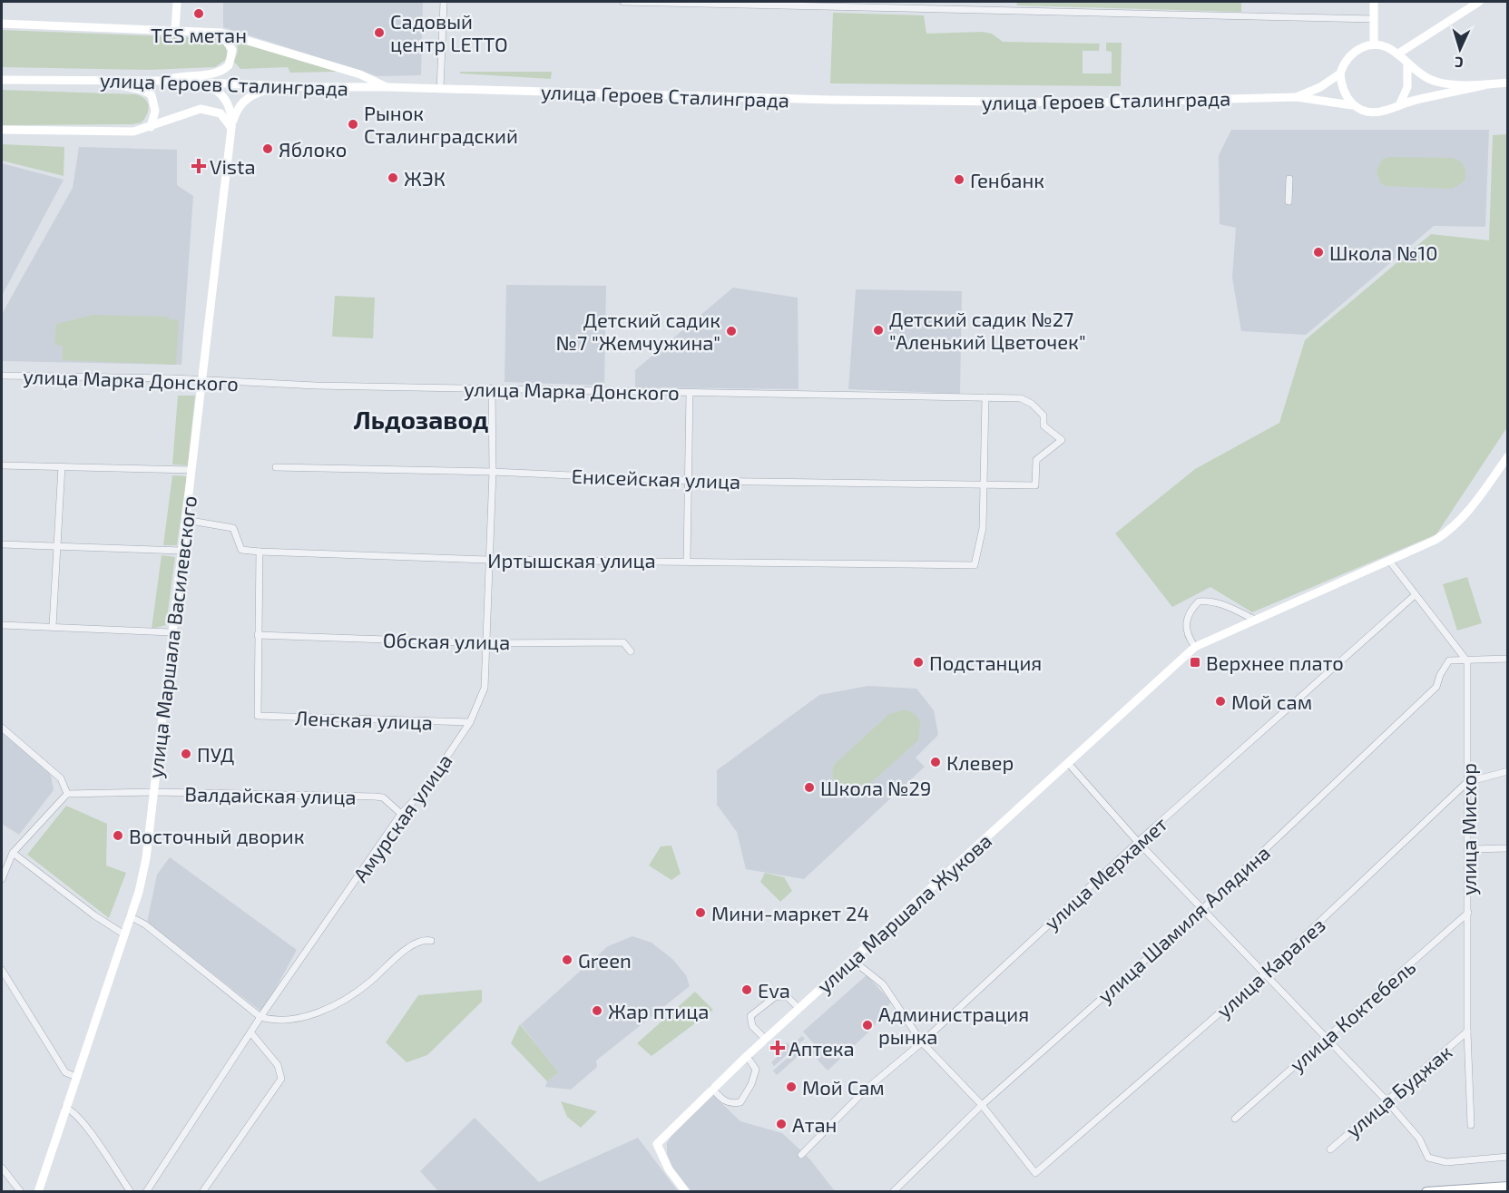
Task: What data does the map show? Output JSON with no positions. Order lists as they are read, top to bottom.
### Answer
{
  "streets": {
    "main road": ["улица Героев Сталинграда", "улица Маршала Василевского", "улица Маршала Жукова"],
    "street": [
      "улица Марка Донского",
      "Енисейская улица",
      "Иртышская улица",
      "Обская улица",
      "Ленская улица",
      "Валдайская улица",
      "Амурская улица",
      "улица Мисхор",
      "улица Мерхамет",
      "улица Шамиля Алядина",
      "улица Каралез",
      "улица Коктебель",
      "улица Буджак"
    ]
  },
  "crossings": [
    ["улица Героев Сталинграда", "улица Маршала Василевского"],
    ["улица Марка Донского", "Енисейская улица"],
    ["улица Марка Донского", "улица Маршала Василевского"],
    ["улица Марка Донского", "Амурская улица"],
    ["Енисейская улица", "Иртышская улица"],
    ["Енисейская улица", "Амурская улица"],
    ["Иртышская улица", "улица Маршала Василевского"],
    ["Иртышская улица", "Амурская улица"],
    ["улица Маршала Василевского", "Валдайская улица"],
    ["Обская улица", "Ленская улица"],
    ["Обская улица", "Амурская улица"],
    ["Ленская улица", "Амурская улица"],
    ["Валдайская улица", "Амурская улица"],
    ["улица Мисхор", "улица Шамиля Алядина"],
    ["улица Мисхор", "улица Каралез"],
    ["улица Мисхор", "улица Коктебель"],
    ["улица Мисхор", "улица Буджак"],
    ["улица Шамиля Алядина", "улица Каралез"]
  ],
  "districts": ["Льдозавод"],
  "places": {
    "other": [
      "TES метан",
      "Садовый центр LETTO",
      "Рынок Сталинградский",
      "Яблоко",
      "ЖЭК",
      "Генбанк",
      "Школа №10",
      "Детский садик №27 \"Аленький Цветочек\"",
      "Детский садик №7 \"Жемчужина\"",
      "Подстанция",
      "Мой сам",
      "ПУД",
      "Клевер",
      "Школа №29",
      "Восточный дворик",
      "Мини-маркет 24",
      "Green",
      "Eva",
      "Жар птица",
      "Администрация рынка",
      "Мой Сам",
      "Атан"
    ],
    "health": ["Vista", "Аптека"],
    "transit": ["Верхнее плато"]
  },
  "north": "bottom"
}
